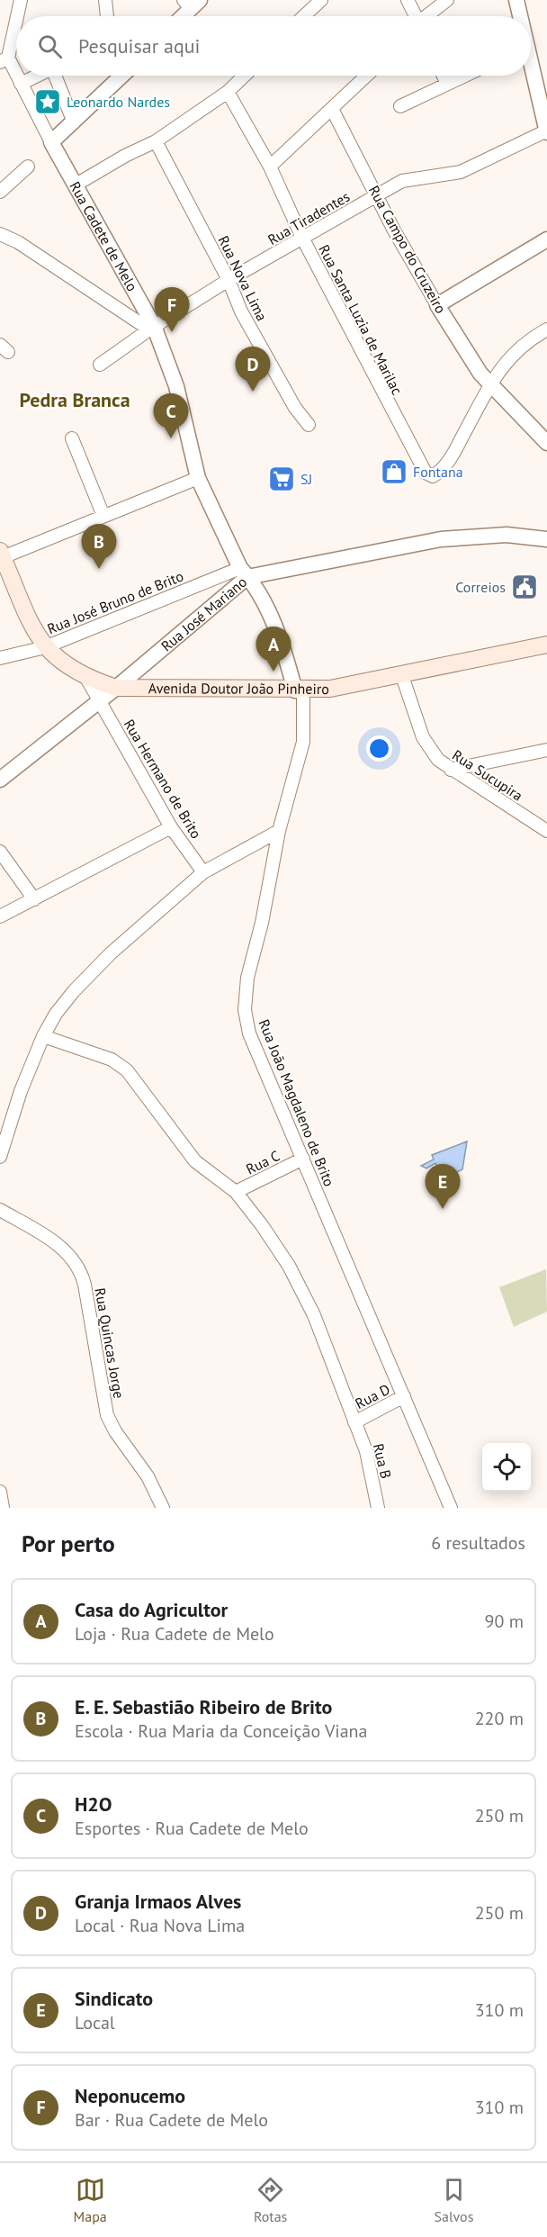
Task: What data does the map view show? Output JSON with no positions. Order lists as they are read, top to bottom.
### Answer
{
  "streets": {
    "main road": ["Avenida Doutor João Pinheiro"],
    "street": [
      "Rua Tiradentes",
      "Rua Cadete de Melo",
      "Rua Campo do Cruzeiro",
      "Rua Nova Lima",
      "Rua Santa Luzia de Marilac",
      "Rua José Bruno de Brito",
      "Rua José Mariano",
      "Rua Sucupira",
      "Rua Hermano de Brito",
      "Rua João Magdaleno de Brito",
      "Rua C",
      "Rua Quincas Jorge",
      "Rua D",
      "Rua B"
    ]
  },
  "crossings": [
    ["Rua Tiradentes", "Rua Cadete de Melo"],
    ["Rua Tiradentes", "Rua Campo do Cruzeiro"],
    ["Rua Tiradentes", "Rua Nova Lima"],
    ["Rua Tiradentes", "Rua Santa Luzia de Marilac"],
    ["Rua Cadete de Melo", "Rua José Bruno de Brito"],
    ["Rua Cadete de Melo", "Rua José Mariano"],
    ["Rua Cadete de Melo", "Avenida Doutor João Pinheiro"],
    ["Rua Cadete de Melo", "Rua João Magdaleno de Brito"],
    ["Rua Campo do Cruzeiro", "Rua Santa Luzia de Marilac"],
    ["Rua José Bruno de Brito", "Rua José Mariano"],
    ["Rua José Bruno de Brito", "Avenida Doutor João Pinheiro"],
    ["Rua José Mariano", "Avenida Doutor João Pinheiro"],
    ["Rua José Mariano", "Rua Hermano de Brito"],
    ["Avenida Doutor João Pinheiro", "Rua Sucupira"],
    ["Avenida Doutor João Pinheiro", "Rua Hermano de Brito"],
    ["Avenida Doutor João Pinheiro", "Rua João Magdaleno de Brito"],
    ["Rua João Magdaleno de Brito", "Rua C"],
    ["Rua João Magdaleno de Brito", "Rua D"],
    ["Rua C", "Rua B"],
    ["Rua D", "Rua B"]
  ],
  "districts": ["Pedra Branca"],
  "places": {
    "place": ["Leonardo Nardes"],
    "shop": ["Fontana"],
    "supermarket": ["SJ"],
    "public building": ["Correios"]
  },
  "page": {
    "search": "Pesquisar aqui",
    "pins": [
      "F",
      "D",
      "C",
      "B",
      "A",
      "E"
    ],
    "heading": ["Por perto", "6 resultados"],
    "list": [
      {
        "mark": "A",
        "name": "Casa do Agricultor",
        "note": "Loja · Rua Cadete de Melo",
        "value": "90 m"
      },
      {
        "mark": "B",
        "name": "E. E. Sebastião Ribeiro de Brito",
        "note": "Escola · Rua Maria da Conceição Viana",
        "value": "220 m"
      },
      {
        "mark": "C",
        "name": "H2O",
        "note": "Esportes · Rua Cadete de Melo",
        "value": "250 m"
      },
      {
        "mark": "D",
        "name": "Granja Irmaos Alves",
        "note": "Local · Rua Nova Lima",
        "value": "250 m"
      },
      {
        "mark": "E",
        "name": "Sindicato",
        "note": "Local",
        "value": "310 m"
      },
      {
        "mark": "F",
        "name": "Neponucemo",
        "note": "Bar · Rua Cadete de Melo",
        "value": "310 m"
      }
    ],
    "nav": ["Mapa", "Rotas", "Salvos"]
  }
}
